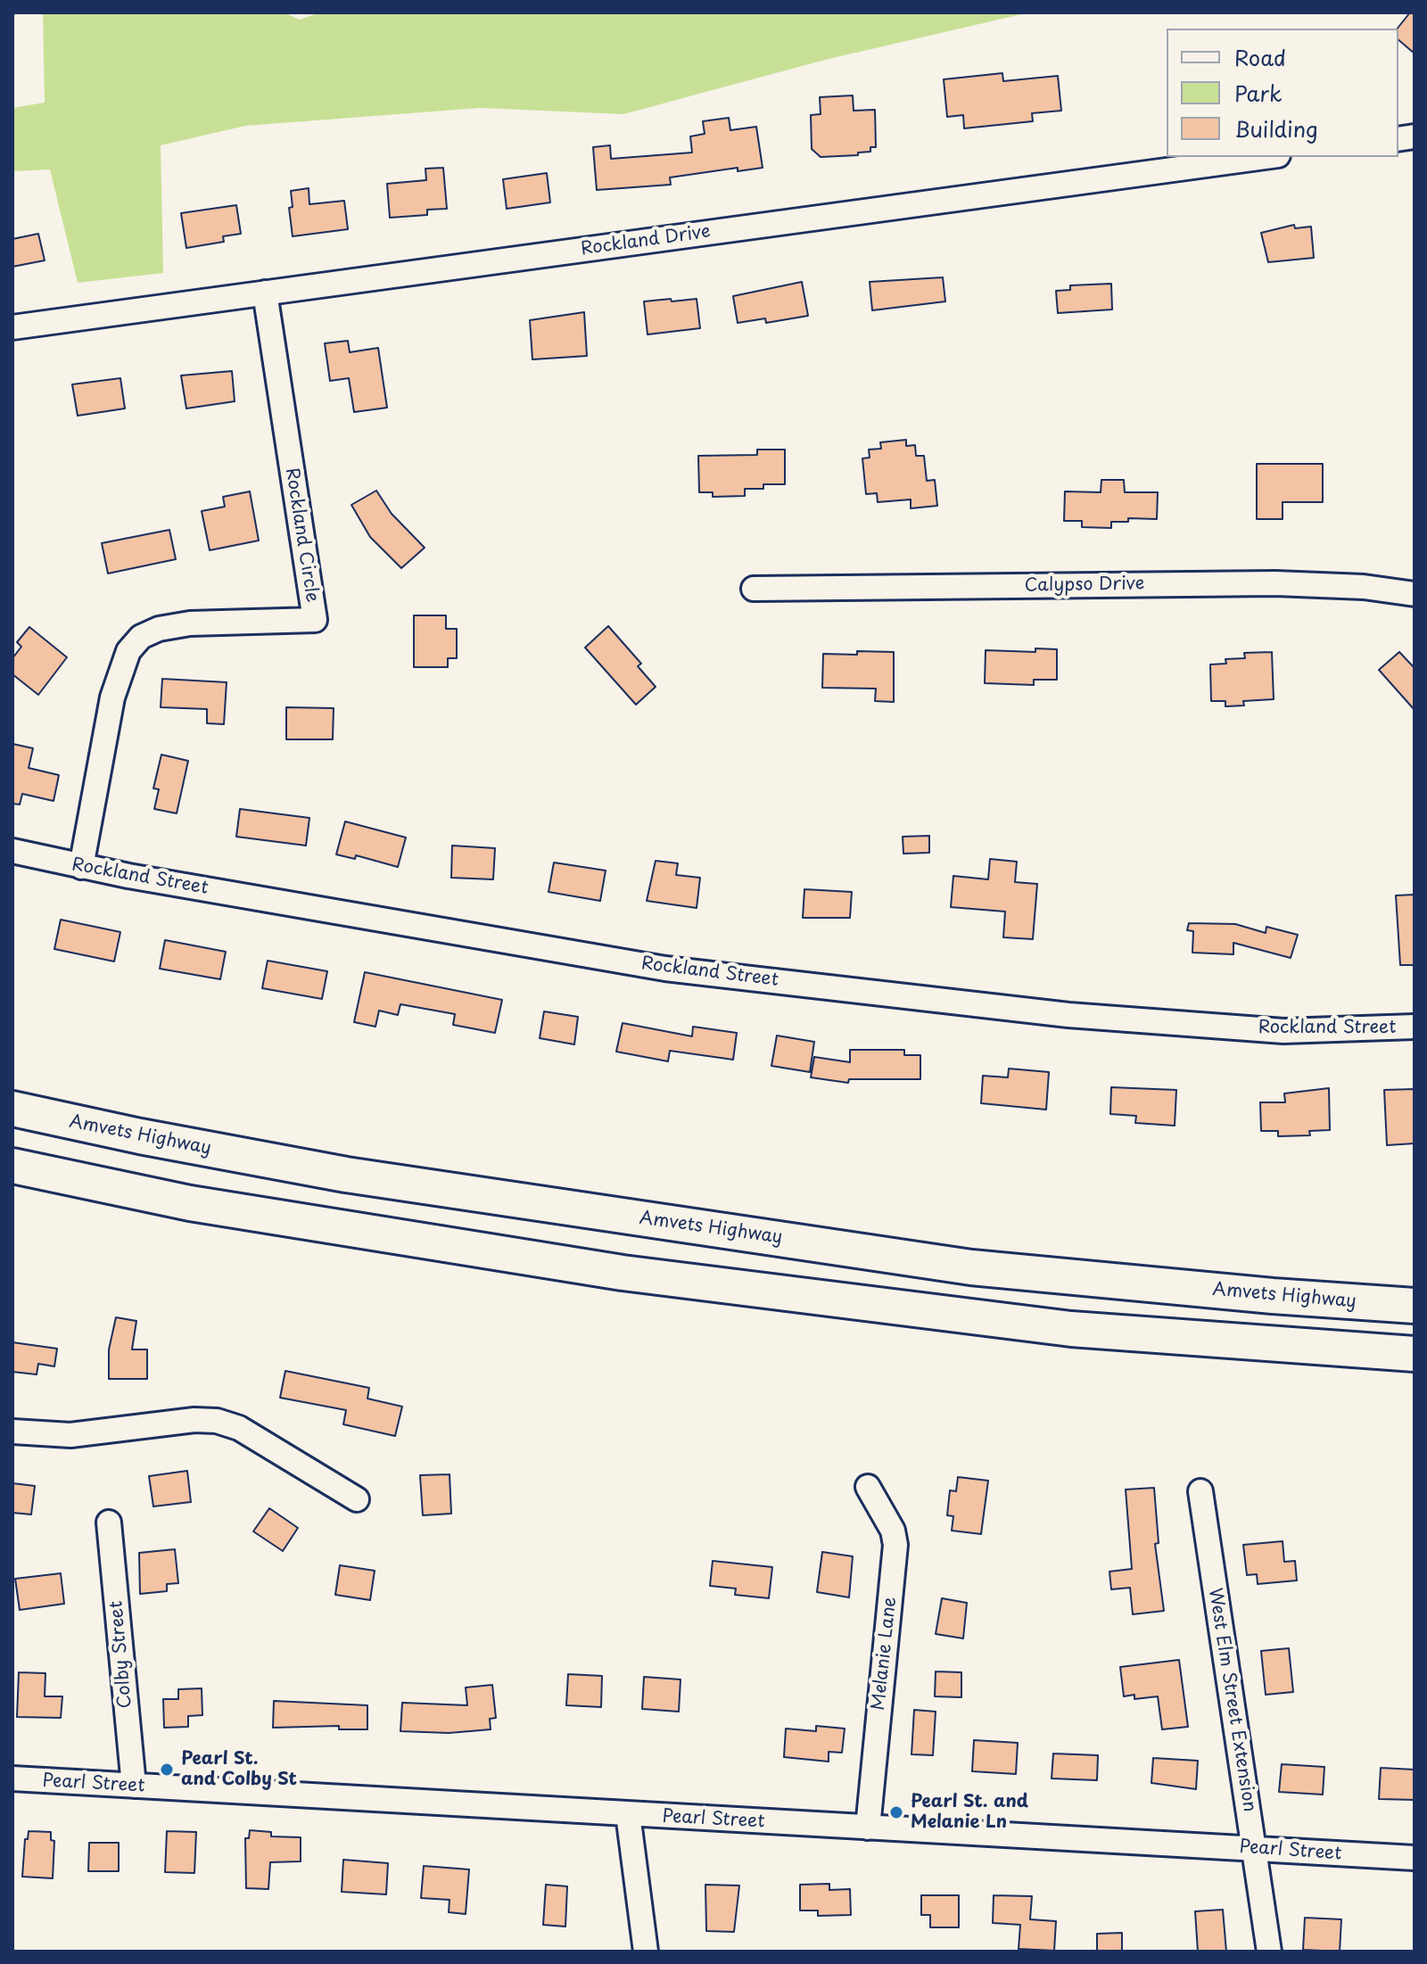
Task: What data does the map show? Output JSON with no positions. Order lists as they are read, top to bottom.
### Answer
{
  "streets": {
    "highway": ["Amvets Highway"],
    "street": [
      "Rockland Drive",
      "Rockland Circle",
      "Calypso Drive",
      "Rockland Street",
      "Melanie Lane",
      "Colby Street",
      "West Elm Street Extension",
      "Pearl Street"
    ]
  },
  "crossings": [
    ["Rockland Drive", "Rockland Circle"],
    ["Rockland Circle", "Rockland Street"],
    ["Melanie Lane", "Pearl Street"],
    ["Colby Street", "Pearl Street"],
    ["West Elm Street Extension", "Pearl Street"]
  ],
  "places": ["Pearl St. and Colby St", "Pearl St. and Melanie Ln"],
  "legend": ["Road", "Park", "Building"]
}
